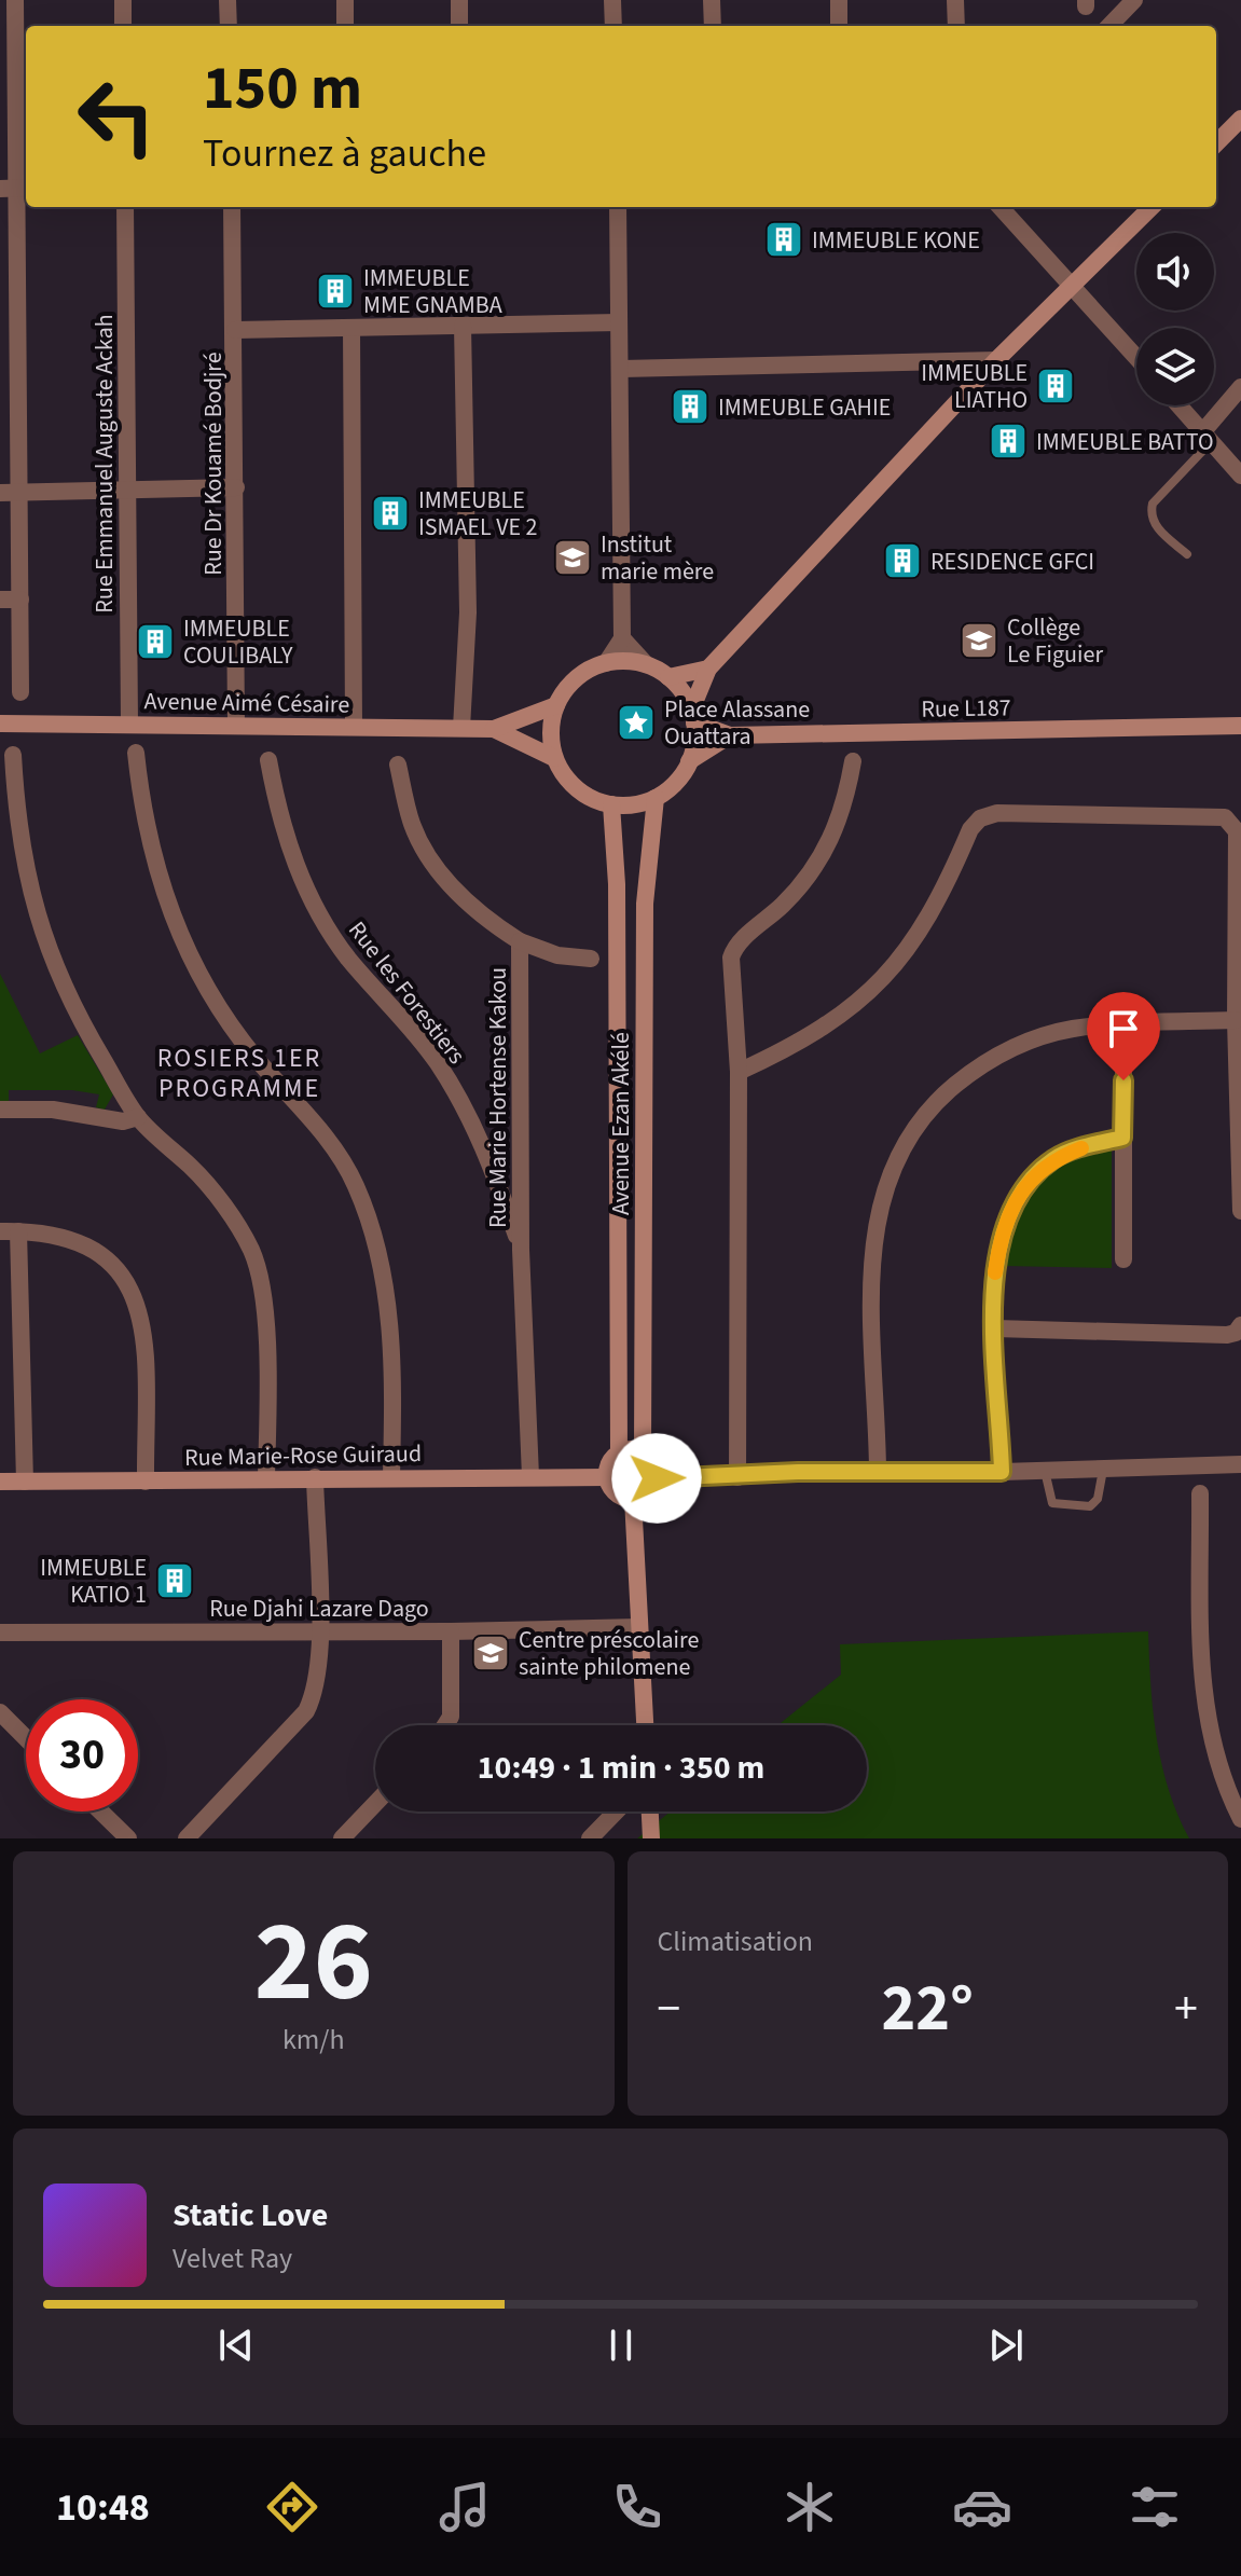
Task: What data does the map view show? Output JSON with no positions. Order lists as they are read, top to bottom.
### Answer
{
  "streets": {
    "street": [
      "Rue Emmanuel Auguste Ackah",
      "Rue Dr Kouamé Bodjré",
      "Avenue Aimé Césaire",
      "Rue L187",
      "Rue les Forestiers",
      "Rue Marie Hortense Kakou",
      "Avenue Ezan Akélé",
      "Rue Marie-Rose Guiraud",
      "Rue Djahi Lazare Dago"
    ]
  },
  "crossings": [
    ["Rue Emmanuel Auguste Ackah", "Avenue Aimé Césaire"],
    ["Rue Dr Kouamé Bodjré", "Avenue Aimé Césaire"],
    ["Avenue Aimé Césaire", "Rue L187"],
    ["Avenue Aimé Césaire", "Avenue Ezan Akélé"],
    ["Rue L187", "Avenue Ezan Akélé"],
    ["Rue les Forestiers", "Rue Marie Hortense Kakou"],
    ["Rue Marie Hortense Kakou", "Rue Marie-Rose Guiraud"],
    ["Avenue Ezan Akélé", "Rue Marie-Rose Guiraud"]
  ],
  "districts": ["ROSIERS 1ER PROGRAMME"],
  "places": {
    "building": [
      "IMMEUBLE KONE",
      "IMMEUBLE MME GNAMBA",
      "IMMEUBLE LIATHO",
      "IMMEUBLE GAHIE",
      "IMMEUBLE BATTO",
      "IMMEUBLE ISMAEL VE 2",
      "RESIDENCE GFCI",
      "IMMEUBLE COULIBALY",
      "IMMEUBLE KATIO 1"
    ],
    "school or university": ["Institut marie mère", "Collège Le Figuier", "Centre préscolaire sainte philomene"],
    "place": ["Place Alassane Ouattara"]
  },
  "page": {
    "turn": ["150 m", "Tournez à gauche"],
    "limit": "30",
    "trip": "10:49 · 1 min · 350 m",
    "tile": [
      ["26", "km/h"],
      "Climatisation"
    ],
    "heat": ["−", "22°", "+"],
    "song": ["Static Love", "Velvet Ray"],
    "tabs": "10:48"
  }
}
